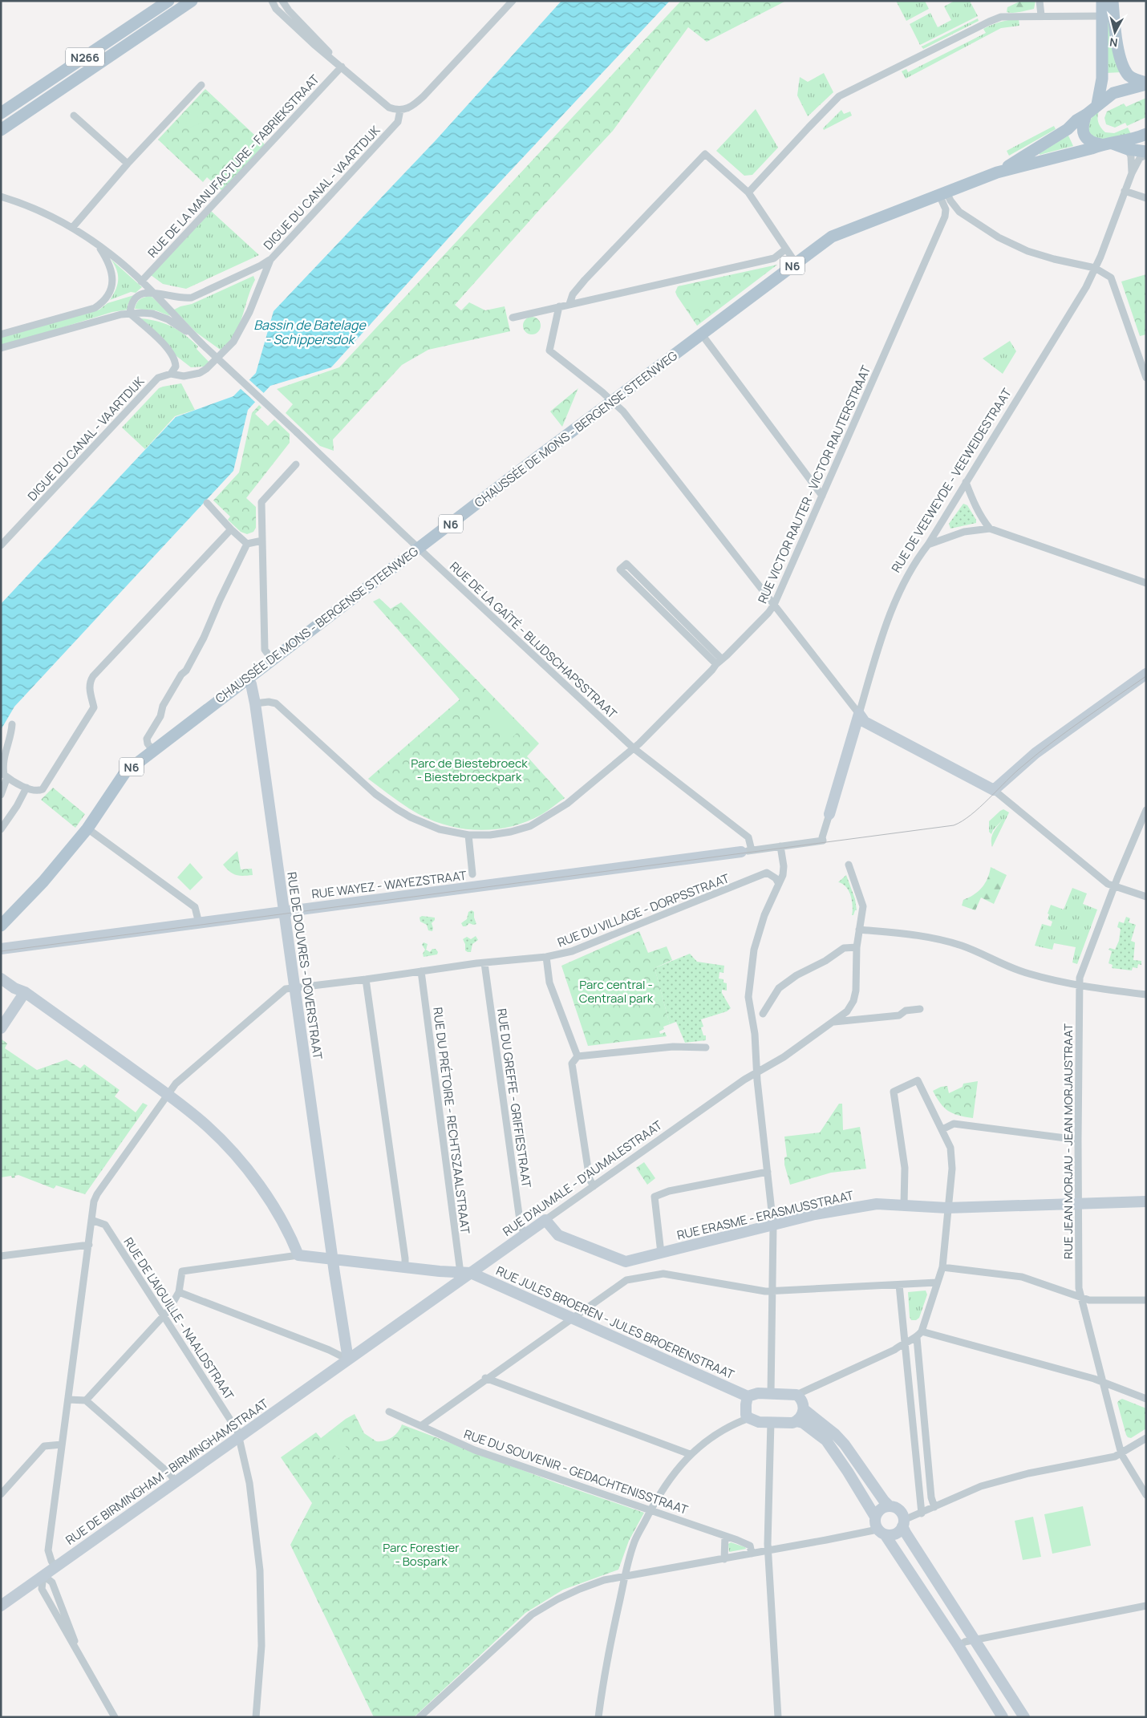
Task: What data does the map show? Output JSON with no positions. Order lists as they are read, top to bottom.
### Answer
{
  "streets": {
    "main road": ["N266", "N6", "CHAUSSÉE DE MONS - BERGENSE STEENWEG"],
    "street": [
      "RUE DE LA MANUFACTURE - FABRIEKSTRAAT",
      "DIGUE DU CANAL - VAARTDIJK",
      "RUE DE VEEWEYDE - VEEWEIDESTRAAT",
      "RUE VICTOR RAUTER - VICTOR RAUTERSTRAAT",
      "RUE DE LA GAÎTÉ - BLIJDSCHAPSSTRAAT",
      "RUE WAYEZ - WAYEZSTRAAT",
      "RUE DU VILLAGE - DORPSSTRAAT",
      "RUE DE DOUVRES - DOVERSTRAAT",
      "RUE DU GREFFE - GRIFFIESTRAAT",
      "RUE DU PRÉTOIRE - RECHTSZAALSTRAAT",
      "RUE JEAN MORJAU - JEAN MORJAUSTRAAT",
      "RUE D'AUMALE - D'AUMALESTRAAT",
      "RUE ERASME - ERASMUSSTRAAT",
      "RUE DE L'AIGUILLE - NAALDSTRAAT",
      "RUE JULES BROEREN - JULES BROERENSTRAAT",
      "RUE DE BIRMINGHAM - BIRMINGHAMSTRAAT",
      "RUE DU SOUVENIR - GEDACHTENISSTRAAT"
    ]
  },
  "crossings": [
    ["CHAUSSÉE DE MONS - BERGENSE STEENWEG", "RUE VICTOR RAUTER - VICTOR RAUTERSTRAAT"],
    ["CHAUSSÉE DE MONS - BERGENSE STEENWEG", "RUE DE LA GAÎTÉ - BLIJDSCHAPSSTRAAT"],
    ["CHAUSSÉE DE MONS - BERGENSE STEENWEG", "RUE DE DOUVRES - DOVERSTRAAT"],
    ["RUE DE VEEWEYDE - VEEWEIDESTRAAT", "RUE WAYEZ - WAYEZSTRAAT"],
    ["RUE VICTOR RAUTER - VICTOR RAUTERSTRAAT", "RUE DE LA GAÎTÉ - BLIJDSCHAPSSTRAAT"],
    ["RUE VICTOR RAUTER - VICTOR RAUTERSTRAAT", "RUE DE DOUVRES - DOVERSTRAAT"],
    ["RUE DE LA GAÎTÉ - BLIJDSCHAPSSTRAAT", "RUE WAYEZ - WAYEZSTRAAT"],
    ["RUE WAYEZ - WAYEZSTRAAT", "RUE DE DOUVRES - DOVERSTRAAT"],
    ["RUE DU VILLAGE - DORPSSTRAAT", "RUE DE DOUVRES - DOVERSTRAAT"],
    ["RUE DU VILLAGE - DORPSSTRAAT", "RUE DU GREFFE - GRIFFIESTRAAT"],
    ["RUE DU VILLAGE - DORPSSTRAAT", "RUE DU PRÉTOIRE - RECHTSZAALSTRAAT"],
    ["RUE DU VILLAGE - DORPSSTRAAT", "RUE DE L'AIGUILLE - NAALDSTRAAT"],
    ["RUE DU VILLAGE - DORPSSTRAAT", "RUE DE BIRMINGHAM - BIRMINGHAMSTRAAT"],
    ["RUE DE DOUVRES - DOVERSTRAAT", "RUE D'AUMALE - D'AUMALESTRAAT"],
    ["RUE DE DOUVRES - DOVERSTRAAT", "RUE DE BIRMINGHAM - BIRMINGHAMSTRAAT"],
    ["RUE DU GREFFE - GRIFFIESTRAAT", "RUE D'AUMALE - D'AUMALESTRAAT"],
    ["RUE DU PRÉTOIRE - RECHTSZAALSTRAAT", "RUE D'AUMALE - D'AUMALESTRAAT"],
    ["RUE DU PRÉTOIRE - RECHTSZAALSTRAAT", "RUE JULES BROEREN - JULES BROERENSTRAAT"],
    ["RUE JEAN MORJAU - JEAN MORJAUSTRAAT", "RUE ERASME - ERASMUSSTRAAT"],
    ["RUE D'AUMALE - D'AUMALESTRAAT", "RUE ERASME - ERASMUSSTRAAT"],
    ["RUE D'AUMALE - D'AUMALESTRAAT", "RUE JULES BROEREN - JULES BROERENSTRAAT"],
    ["RUE D'AUMALE - D'AUMALESTRAAT", "RUE DE BIRMINGHAM - BIRMINGHAMSTRAAT"],
    ["RUE DE L'AIGUILLE - NAALDSTRAAT", "RUE DE BIRMINGHAM - BIRMINGHAMSTRAAT"]
  ],
  "water": ["Bassin de Batelage - Schippersdok"],
  "parks": ["Parc de Biestebroeck - Biestebroeckpark", "Parc central - Centraal park", "Parc Forestier - Bospark"],
  "north": "bottom"
}
